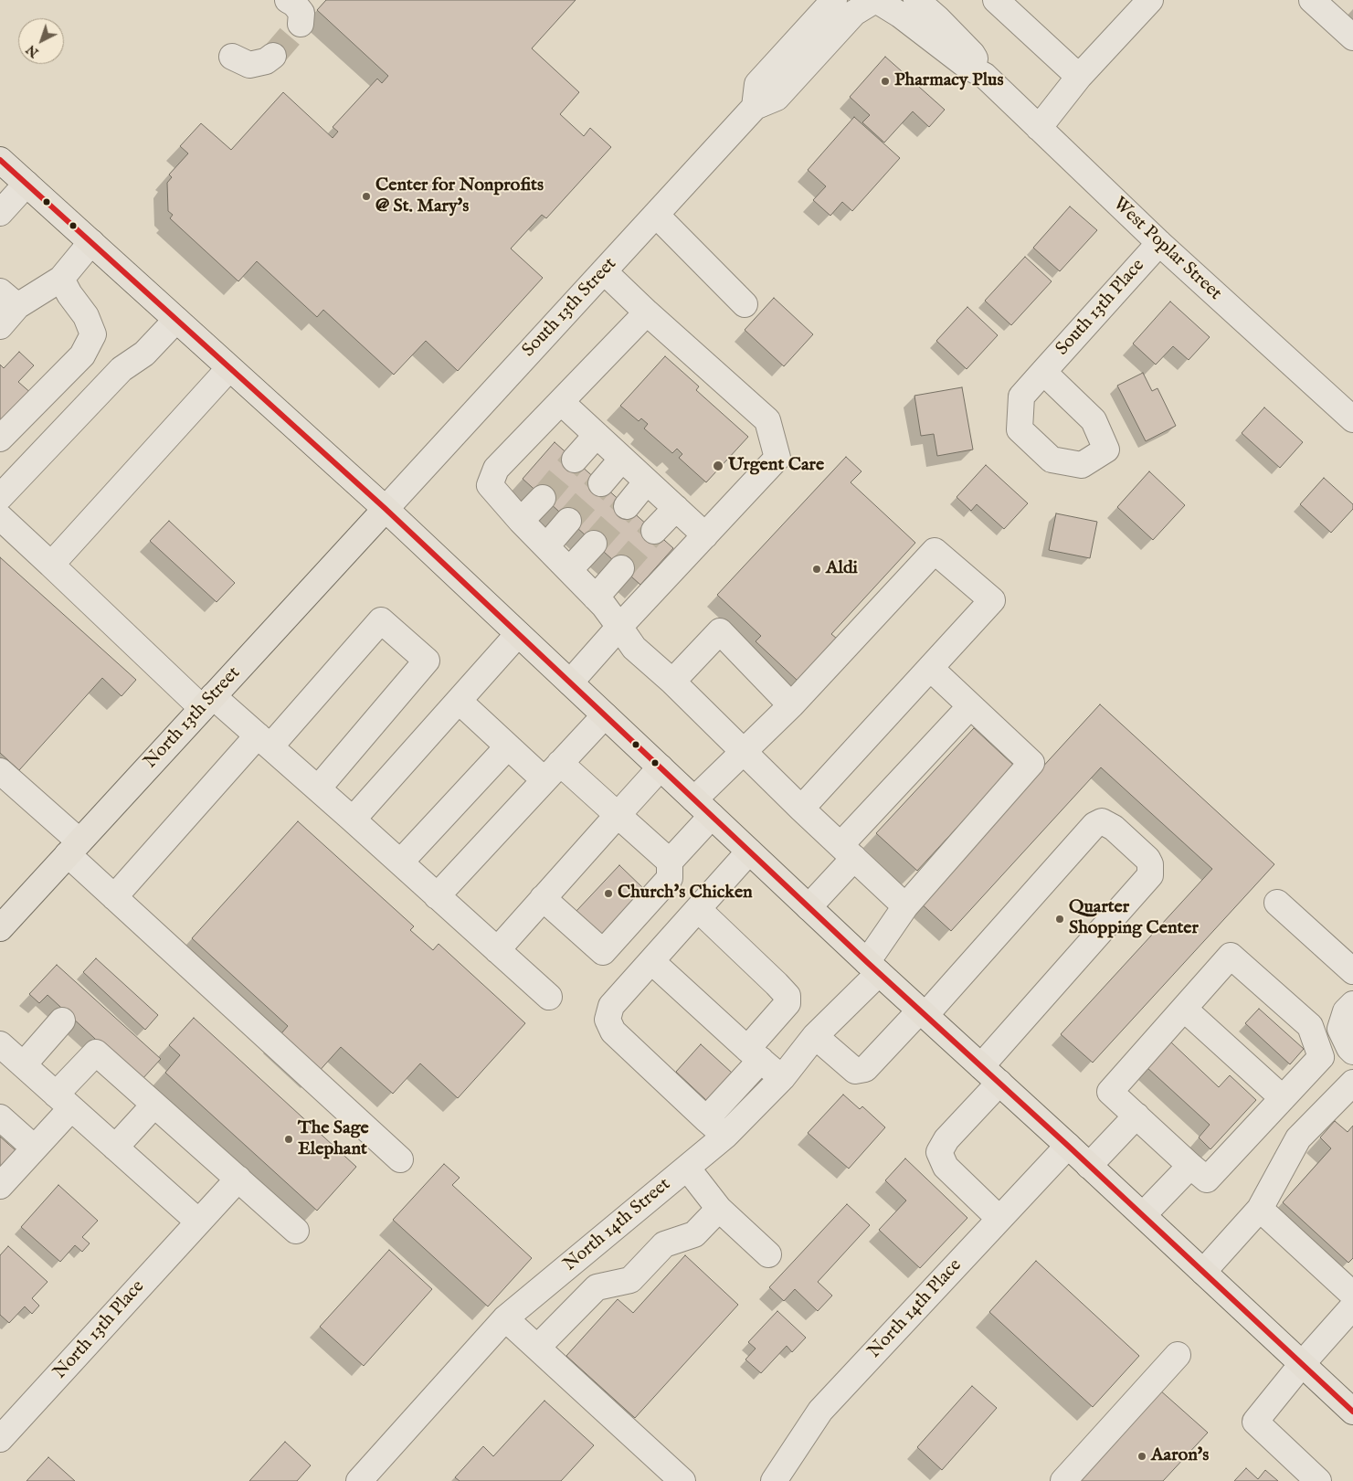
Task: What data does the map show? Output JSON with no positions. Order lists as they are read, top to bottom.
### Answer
{
  "streets": {
    "main road": ["North 13th Street"],
    "street": [
      "West Poplar Street",
      "South 13th Street",
      "South 13th Place",
      "North 14th Street",
      "North 14th Place",
      "North 13th Place"
    ]
  },
  "crossings": [
    ["West Poplar Street", "South 13th Street"],
    ["West Poplar Street", "South 13th Place"],
    ["South 13th Street", "North 13th Street"]
  ],
  "places": [
    "Pharmacy Plus",
    "Center for Nonprofits @ St. Mary's",
    "Urgent Care",
    "Aldi",
    "Church's Chicken",
    "Quarter Shopping Center",
    "The Sage Elephant",
    "Aaron's"
  ],
  "north": "bottom left"
}
